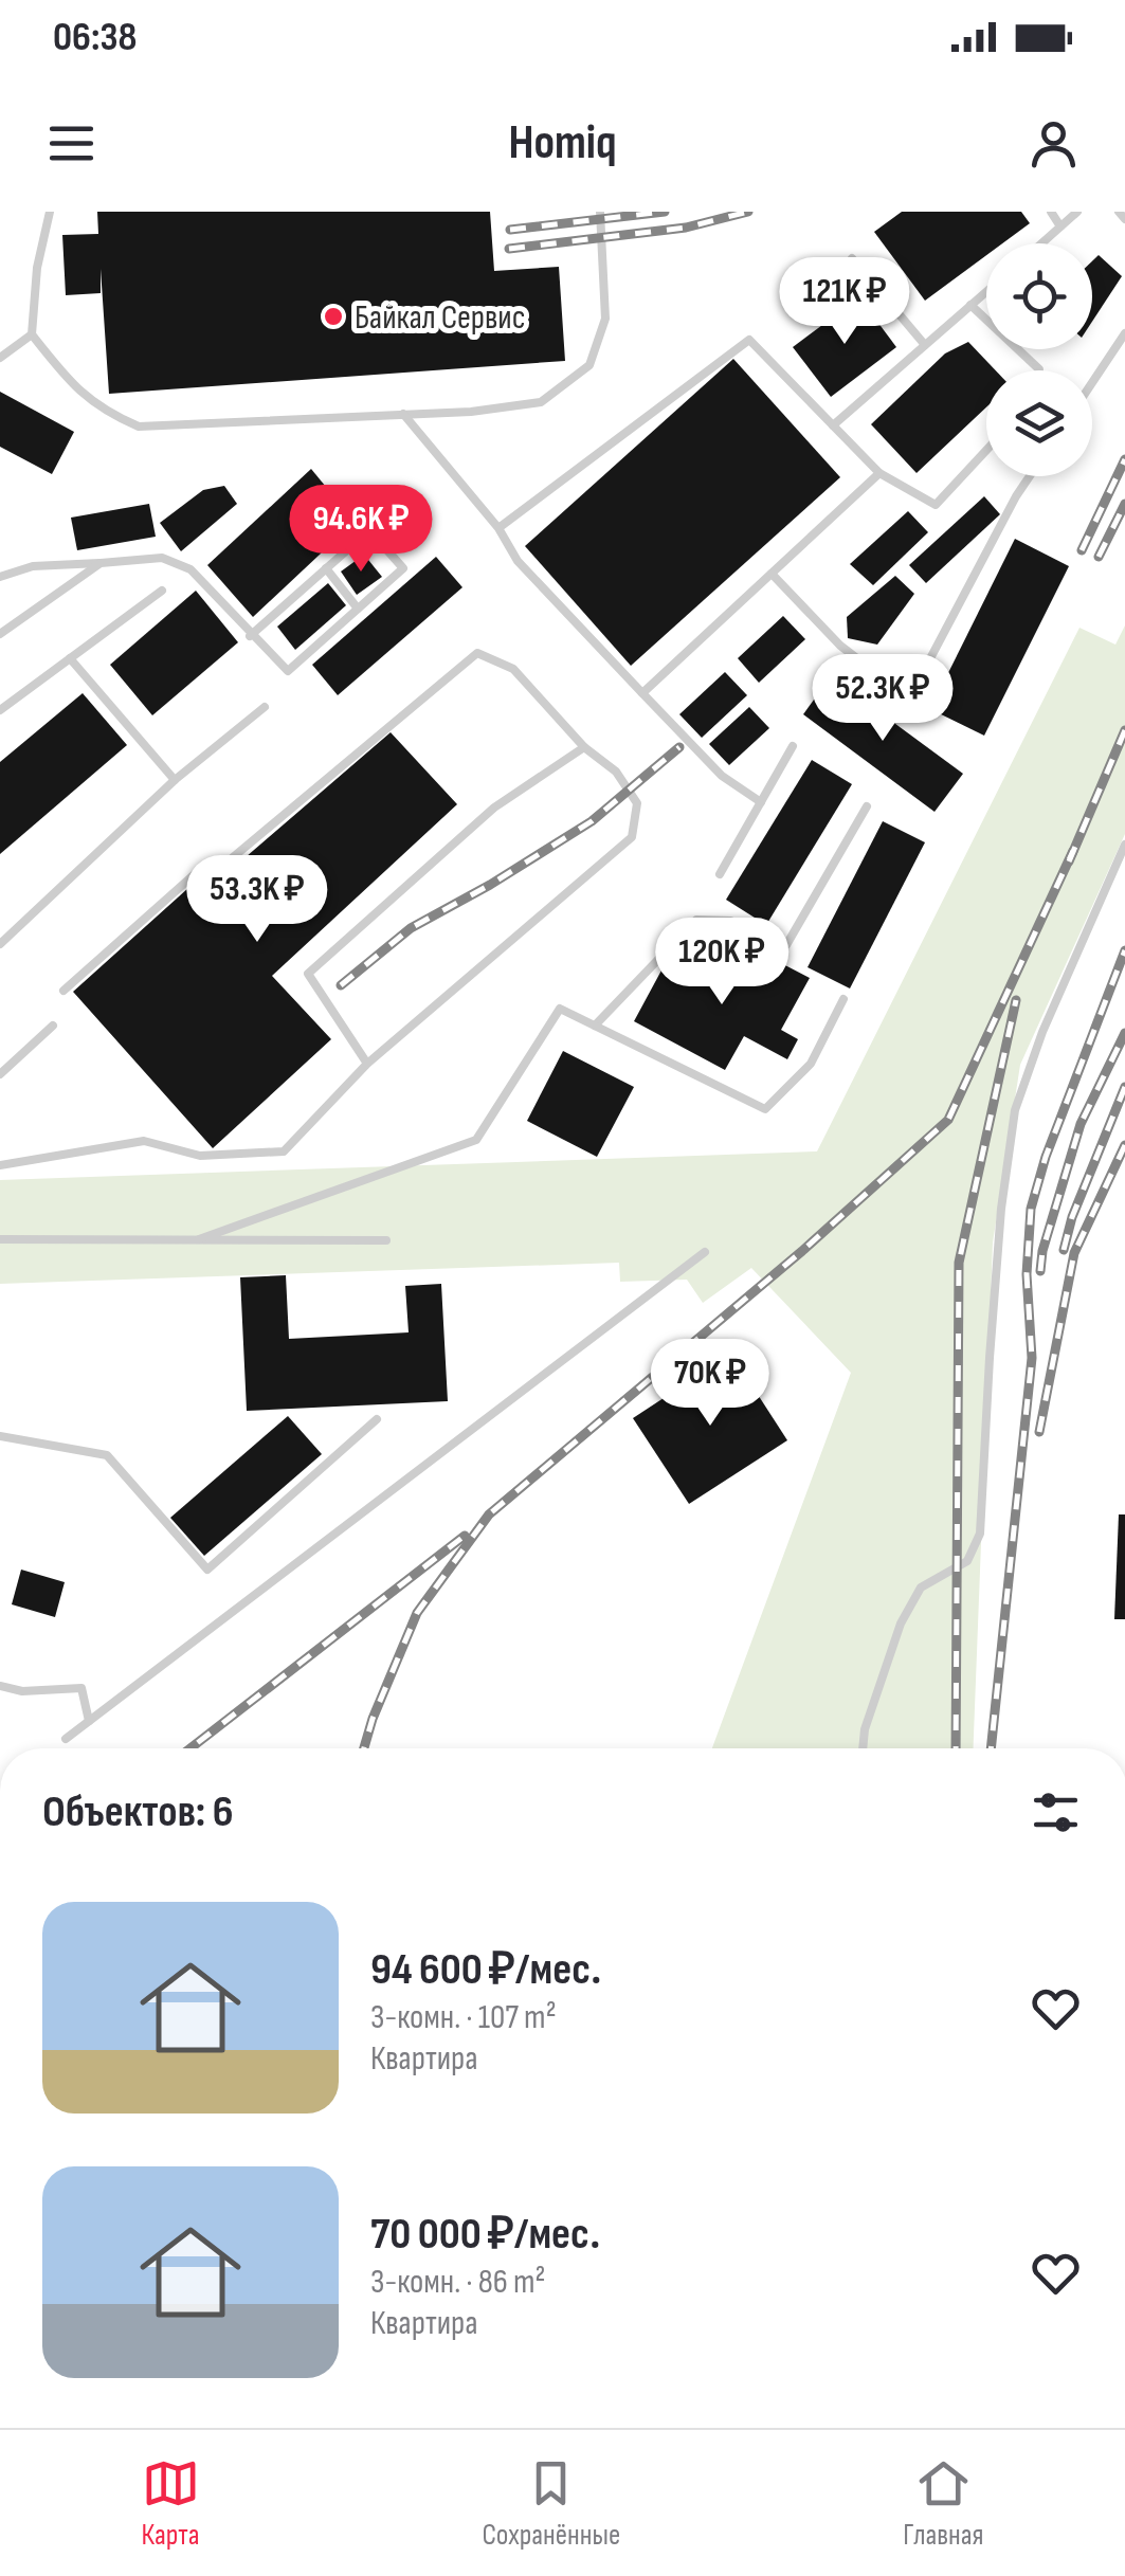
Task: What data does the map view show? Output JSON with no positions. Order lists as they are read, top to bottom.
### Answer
{
  "places": ["Байкал Сервис"],
  "page": {
    "status": "06:38",
    "header": "Homiq",
    "price": [
      "121K ₽",
      "94.6K ₽",
      "52.3K ₽",
      "53.3K ₽",
      "120K ₽",
      "70K ₽"
    ],
    "heading": "Объектов: 6",
    "list": [
      {
        "name": "94 600 ₽/мес.",
        "note": "3-комн. · 107 m² · Квартира"
      },
      {
        "name": "70 000 ₽/мес.",
        "note": "3-комн. · 86 m² · Квартира"
      }
    ],
    "tabs": ["Карта", "Сохранённые", "Главная"]
  }
}
